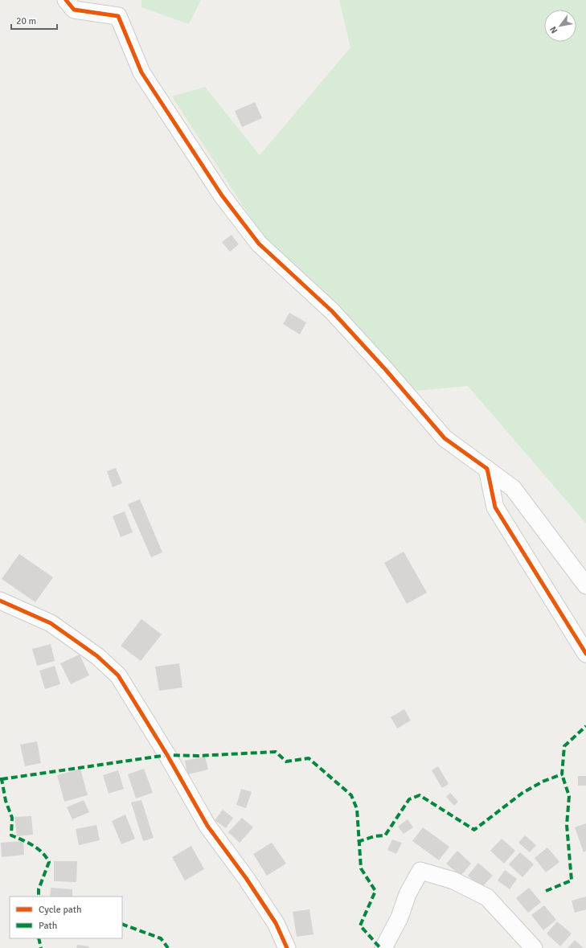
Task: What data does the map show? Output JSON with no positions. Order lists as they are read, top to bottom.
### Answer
{
  "legend": ["Cycle path", "Path"],
  "scale_bar": "20 m",
  "north": "bottom left"
}
